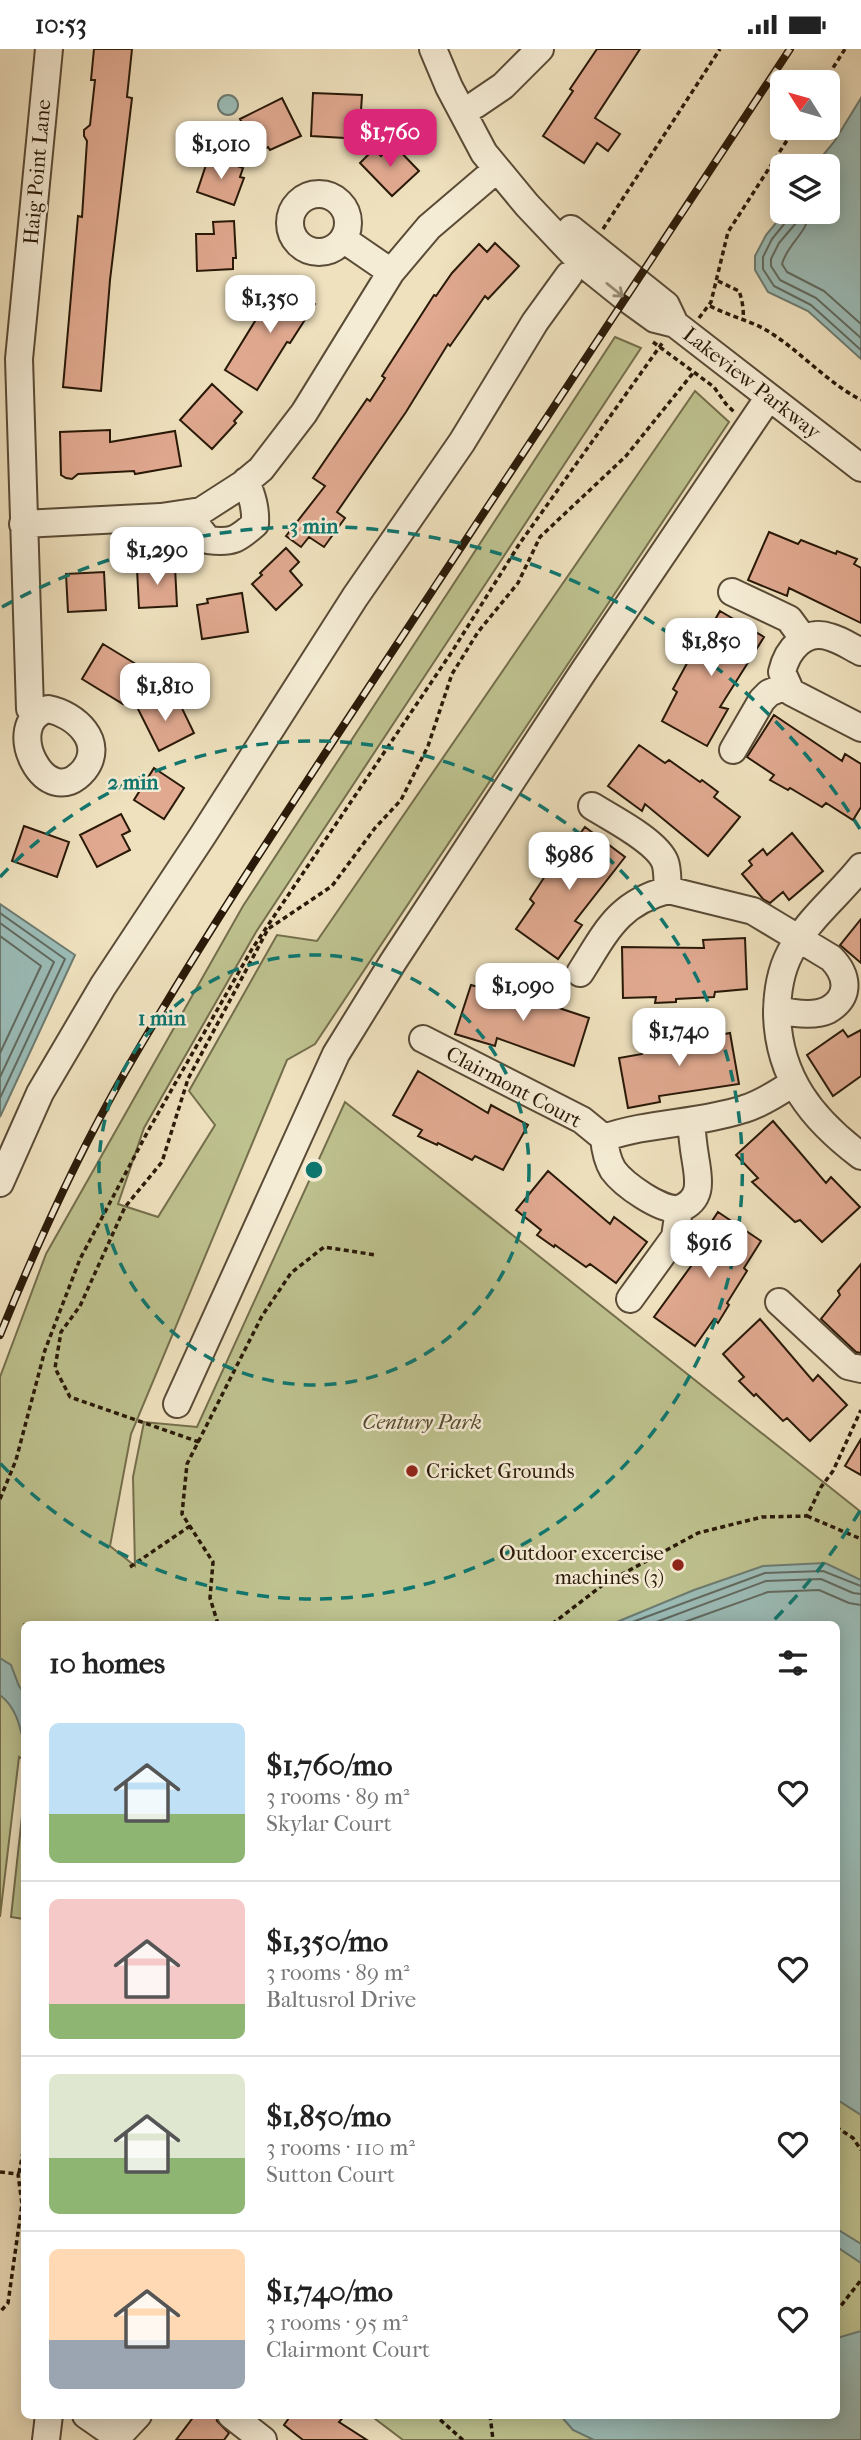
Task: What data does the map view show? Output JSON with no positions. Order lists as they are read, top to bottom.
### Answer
{
  "streets": {
    "street": ["Haig Point Lane", "Lakeview Parkway", "Clairmont Court"]
  },
  "parks": ["Century Park"],
  "places": ["Cricket Grounds", "Outdoor excercise machines (3)"],
  "north": "top left",
  "page": {
    "status": "10:53",
    "price": [
      "$1,760",
      "$1,010",
      "$1,350",
      "$1,290",
      "$1,850",
      "$1,810",
      "$986",
      "$1,090",
      "$1,740",
      "$916"
    ],
    "heading": "10 homes",
    "list": [
      {
        "name": "$1,760/mo",
        "note": "3 rooms · 89 m² · Skylar Court"
      },
      {
        "name": "$1,350/mo",
        "note": "3 rooms · 89 m² · Baltusrol Drive"
      },
      {
        "name": "$1,850/mo",
        "note": "3 rooms · 110 m² · Sutton Court"
      },
      {
        "name": "$1,740/mo",
        "note": "3 rooms · 95 m² · Clairmont Court"
      }
    ]
  },
  "rings": ["3 min", "2 min", "1 min"]
}
